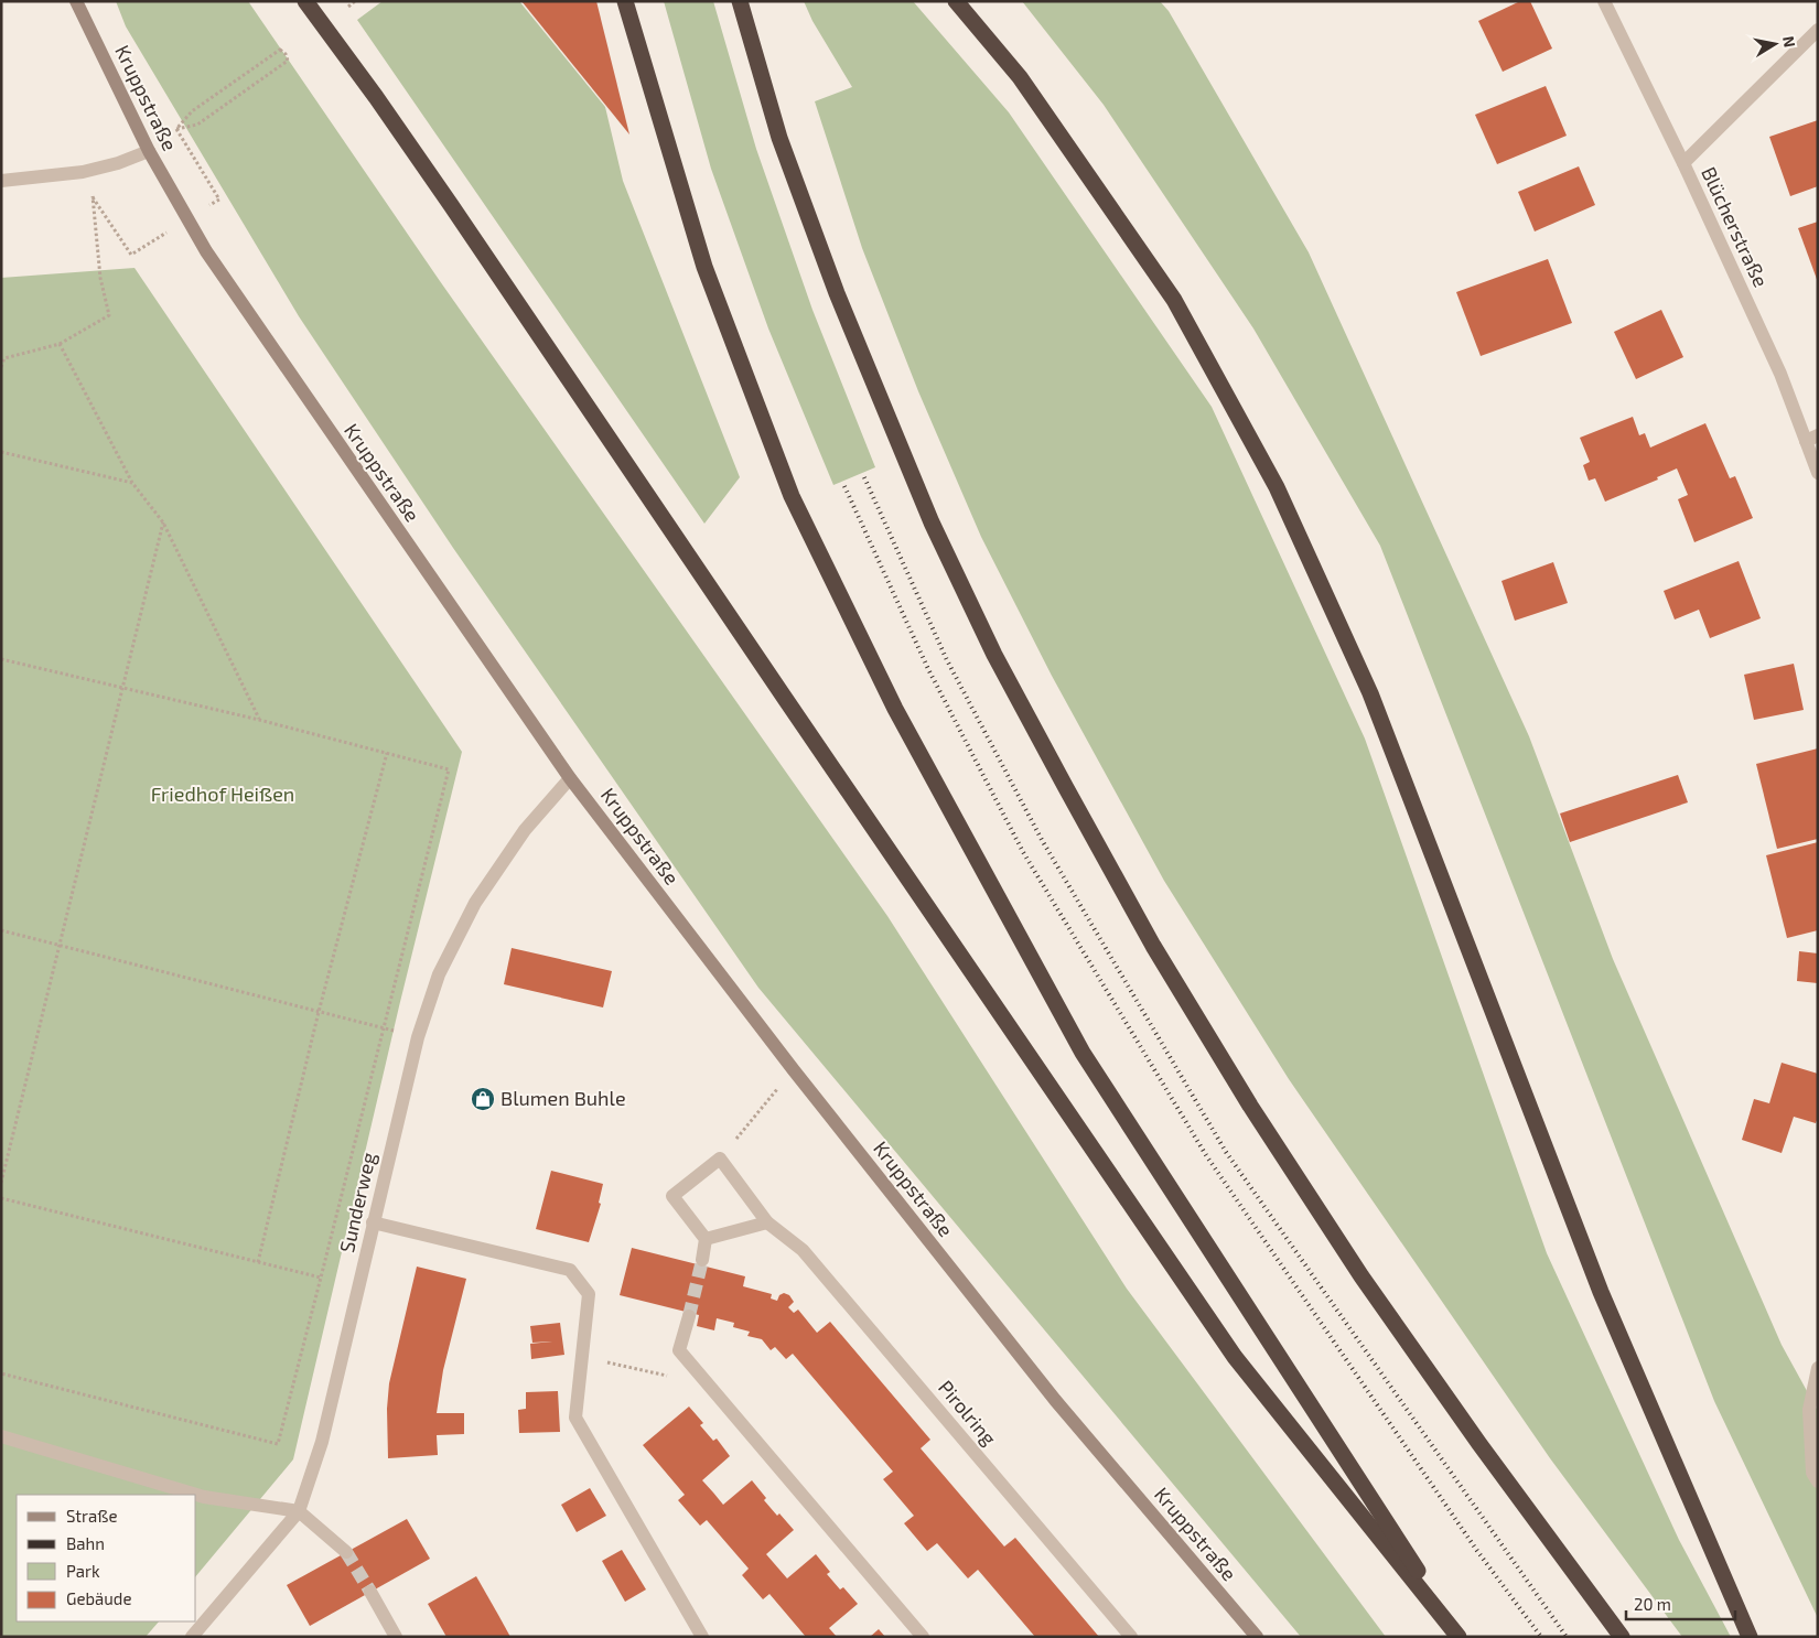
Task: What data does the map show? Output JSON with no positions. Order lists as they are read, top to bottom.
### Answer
{
  "streets": {
    "street": [
      "Kruppstraße",
      "Blücherstraße",
      "Sunderweg",
      "Pirolring"
    ]
  },
  "crossings": [
    ["Kruppstraße", "Sunderweg"]
  ],
  "parks": ["Friedhof Heißen"],
  "places": {
    "shop": ["Blumen Buhle"]
  },
  "legend": [
    "Straße",
    "Bahn",
    "Park",
    "Gebäude"
  ],
  "scale_bar": "20 m",
  "north": "right"
}
